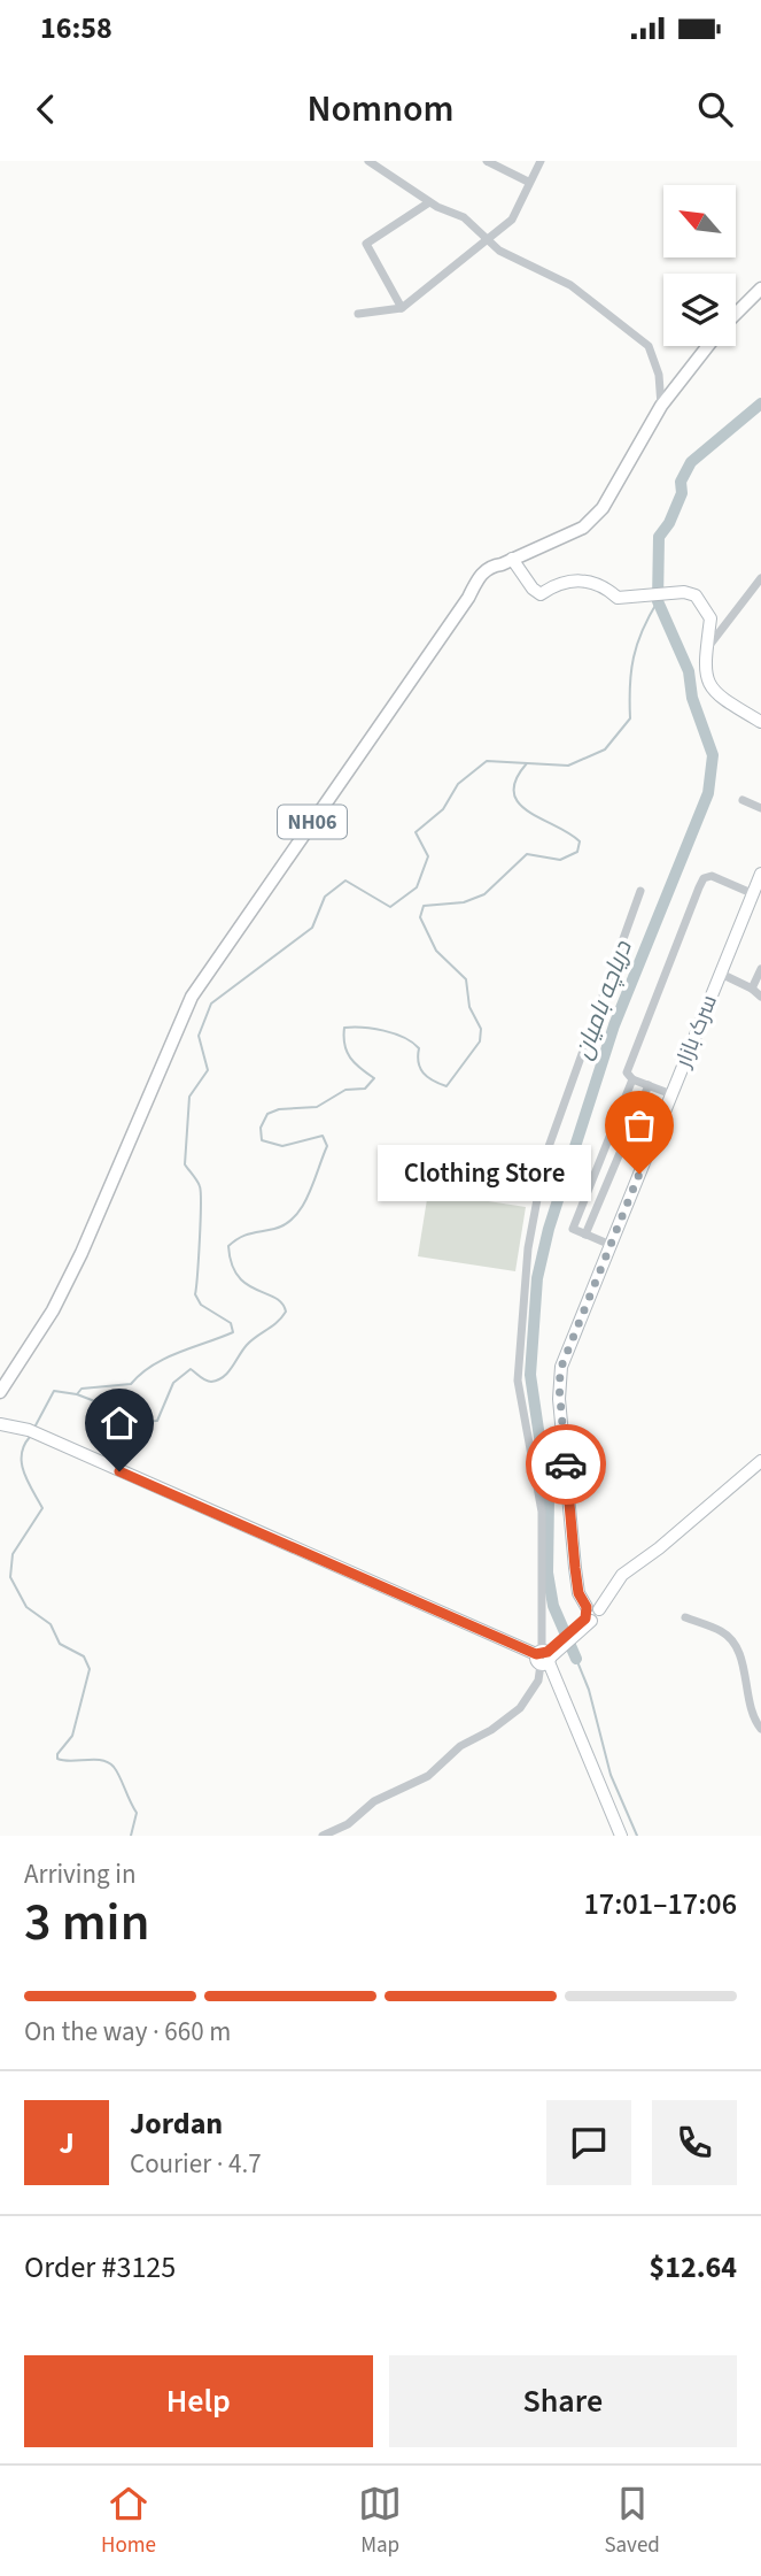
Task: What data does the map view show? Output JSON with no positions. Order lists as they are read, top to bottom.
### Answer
{
  "streets": {
    "main road": ["NH06", "سرک بازار"]
  },
  "water": ["دریاچه بامیان"],
  "places": ["Clothing Store"],
  "north": "top left",
  "page": {
    "status": "16:58",
    "header": "Nomnom",
    "bubble": "Clothing Store",
    "heading": ["3 min", "Arriving in", "17:01–17:06"],
    "panel": [
      "Jordan",
      "Courier · 4.7",
      "Order #3125",
      "$12.64"
    ],
    "bar": "On the way · 660 m",
    "round": "J",
    "buttons": ["Help", "Share"],
    "tabs": ["Home", "Map", "Saved"]
  }
}
